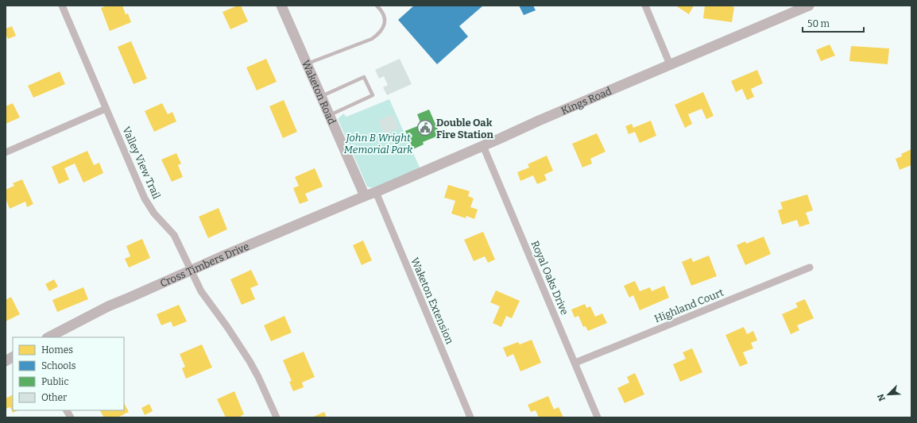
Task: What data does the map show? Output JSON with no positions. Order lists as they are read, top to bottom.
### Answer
{
  "streets": {
    "street": [
      "Waketon Road",
      "Kings Road",
      "Valley View Trail",
      "Cross Timbers Drive",
      "Royal Oaks Drive",
      "Waketon Extension",
      "Highland Court"
    ]
  },
  "crossings": [
    ["Waketon Road", "Kings Road"],
    ["Waketon Road", "Cross Timbers Drive"],
    ["Kings Road", "Cross Timbers Drive"],
    ["Kings Road", "Royal Oaks Drive"],
    ["Kings Road", "Waketon Extension"],
    ["Valley View Trail", "Cross Timbers Drive"],
    ["Royal Oaks Drive", "Highland Court"]
  ],
  "parks": ["John B Wright Memorial Park"],
  "places": {
    "public building": ["Double Oak Fire Station"]
  },
  "legend": [
    "Homes",
    "Schools",
    "Public",
    "Other"
  ],
  "scale_bar": "50 m",
  "north": "bottom left"
}
